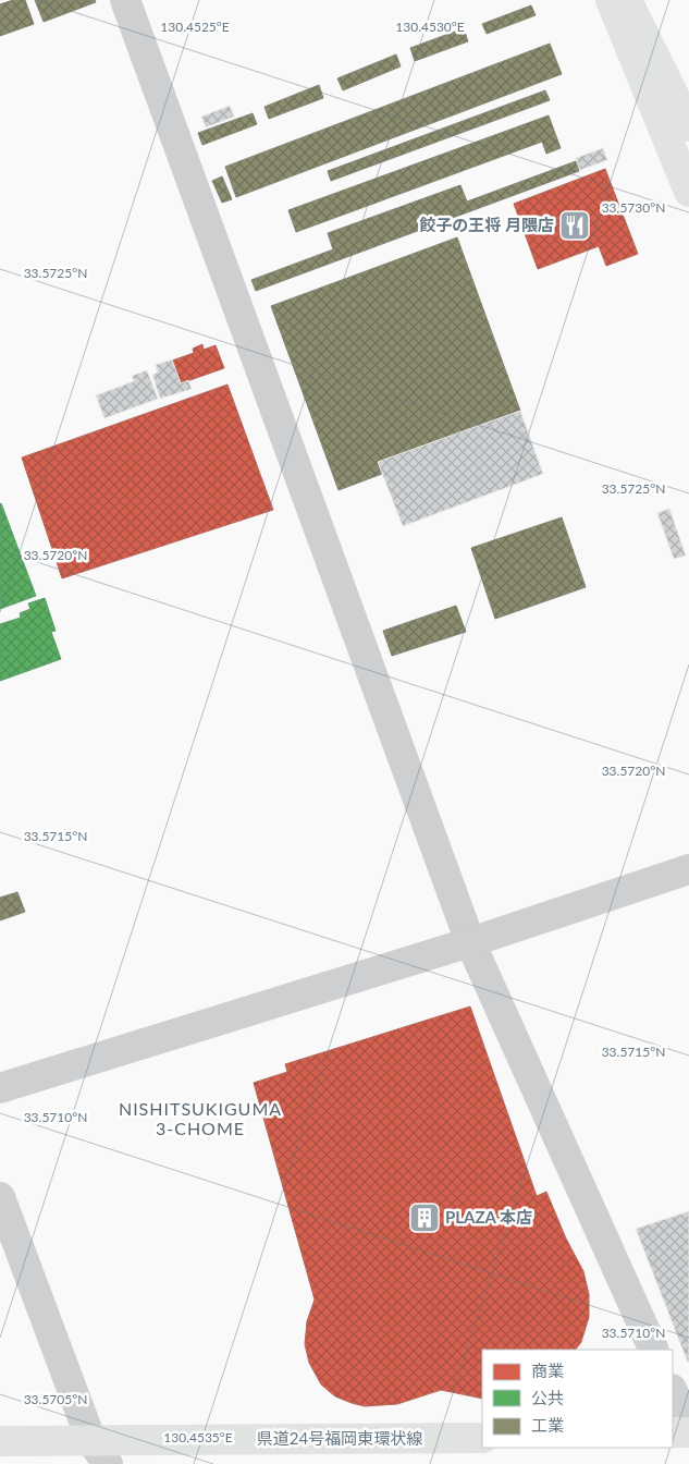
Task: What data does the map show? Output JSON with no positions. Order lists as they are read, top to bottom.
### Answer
{
  "streets": {
    "main road": ["県道24号福岡東環状線"]
  },
  "districts": ["NISHITSUKIGUMA 3-CHOME"],
  "places": {
    "restaurant": ["餃子の王将 月隈店"],
    "building": ["PLAZA 本店"]
  },
  "legend": ["商業", "公共", "工業"],
  "coordinates": [
    "130.4525°E",
    "130.4530°E",
    "33.5730°N",
    "33.5725°N",
    "33.5720°N",
    "33.5715°N",
    "33.5710°N",
    "33.5705°N",
    "130.4535°E"
  ]
}
